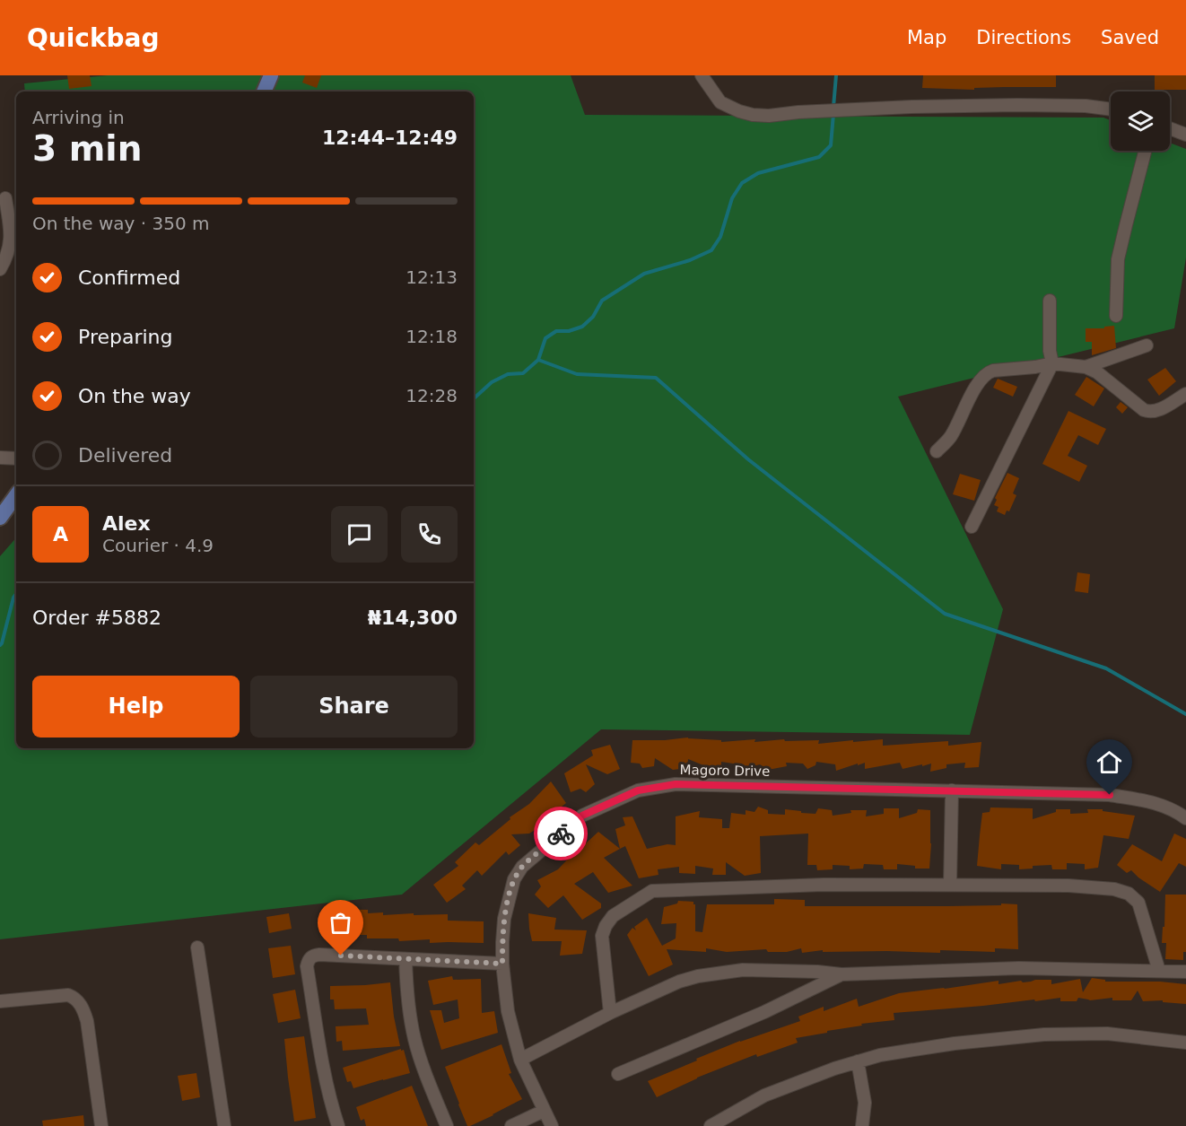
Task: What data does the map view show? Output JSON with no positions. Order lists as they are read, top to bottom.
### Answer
{
  "streets": {
    "street": ["Magoro Drive"]
  },
  "page": {
    "header": "Quickbag",
    "nav": ["Map", "Directions", "Saved"],
    "heading": ["3 min", "Arriving in", "12:44–12:49"],
    "panel": [
      "Alex",
      "Courier · 4.9",
      "Order #5882",
      "₦14,300"
    ],
    "bar": "On the way · 350 m",
    "list": [
      ["Confirmed", "12:13"],
      ["Preparing", "12:18"],
      ["On the way", "12:28"],
      "Delivered"
    ],
    "round": "A",
    "buttons": ["Help", "Share"]
  }
}
